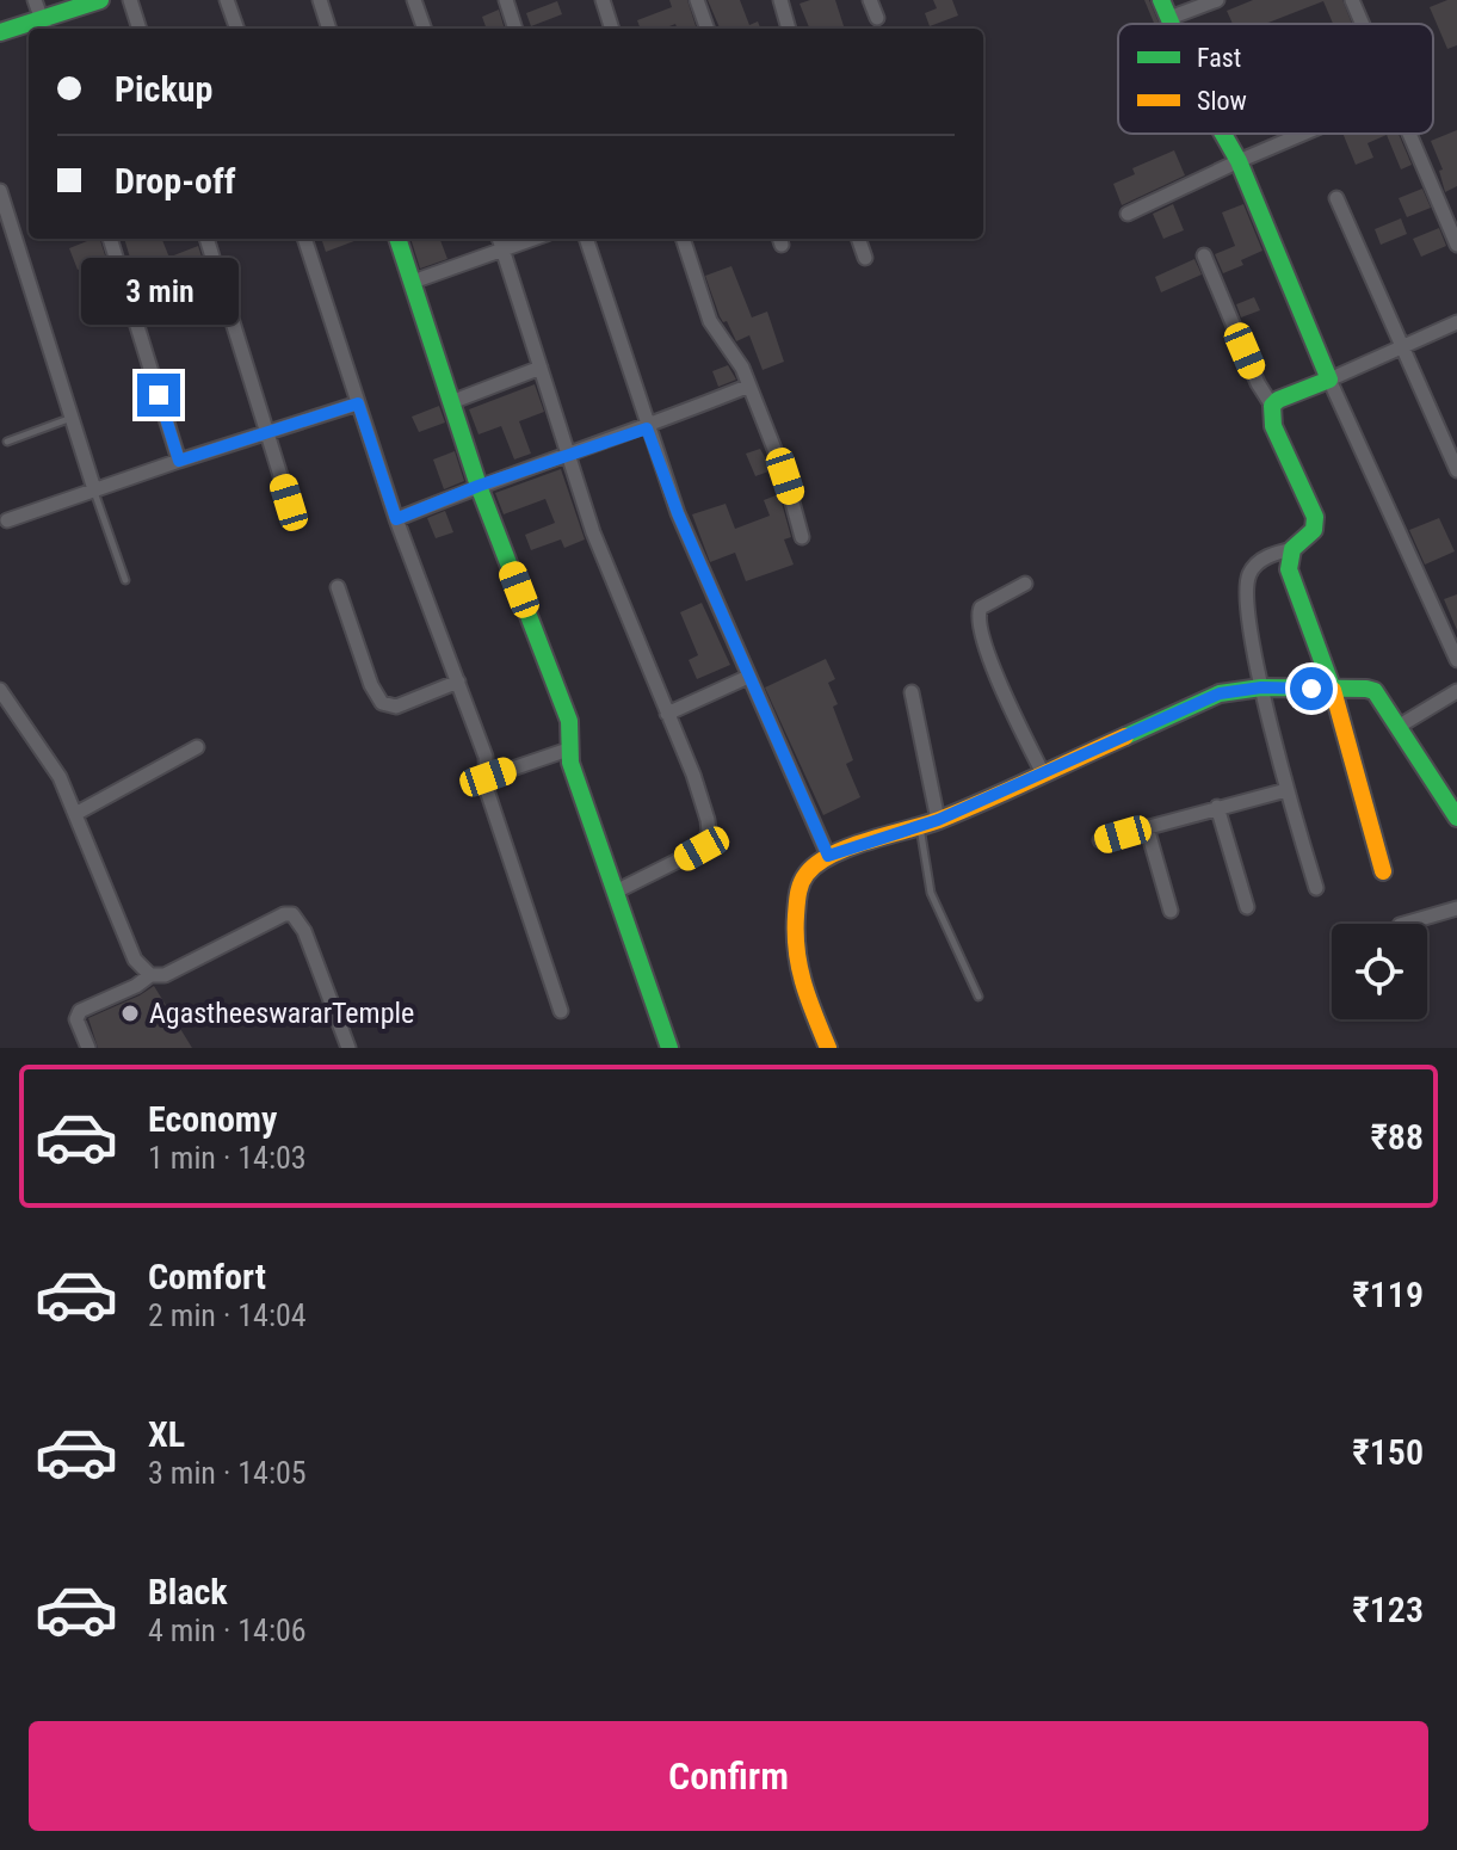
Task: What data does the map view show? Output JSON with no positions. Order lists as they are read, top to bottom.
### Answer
{
  "places": ["AgastheeswararTemple"],
  "legend": ["Fast", "Slow"],
  "page": {
    "banner": ["Pickup", "Drop-off"],
    "bubble": "3 min",
    "list": [
      {
        "name": "Economy",
        "note": "1 min · 14:03",
        "value": "₹88"
      },
      {
        "name": "Comfort",
        "note": "2 min · 14:04",
        "value": "₹119"
      },
      {
        "name": "XL",
        "note": "3 min · 14:05",
        "value": "₹150"
      },
      {
        "name": "Black",
        "note": "4 min · 14:06",
        "value": "₹123"
      }
    ],
    "buttons": "Confirm"
  }
}
